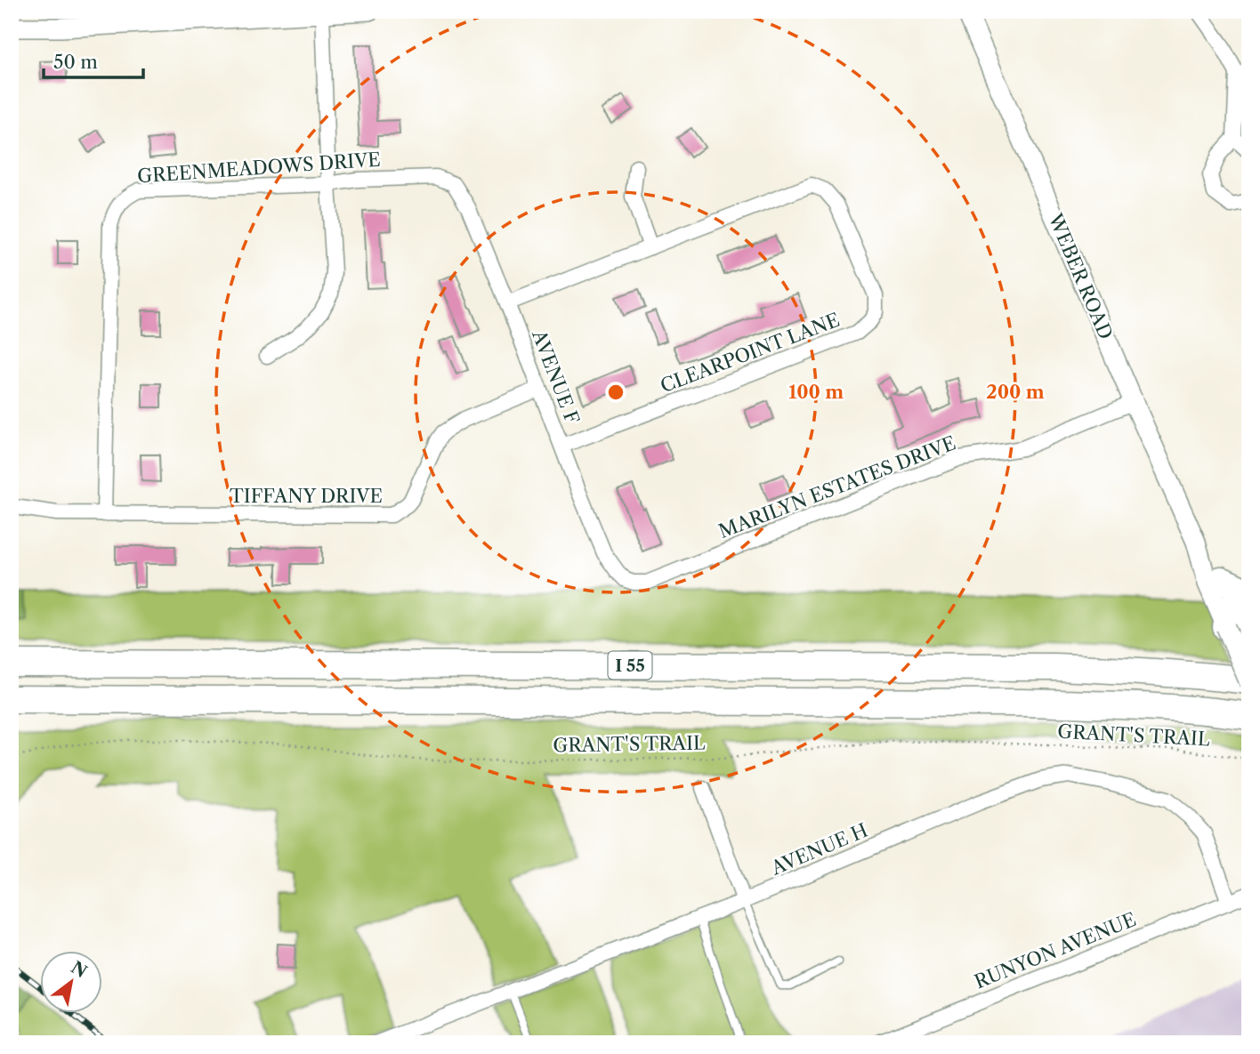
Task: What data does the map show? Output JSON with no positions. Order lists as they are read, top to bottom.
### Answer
{
  "streets": {
    "highway": ["I 55"],
    "street": [
      "GREENMEADOWS DRIVE",
      "WEBER ROAD",
      "CLEARPOINT LANE",
      "AVENUE F",
      "MARILYN ESTATES DRIVE",
      "TIFFANY DRIVE",
      "AVENUE H",
      "RUNYON AVENUE"
    ],
    "path": ["GRANT'S TRAIL"]
  },
  "crossings": [
    ["GREENMEADOWS DRIVE", "AVENUE F"],
    ["GREENMEADOWS DRIVE", "TIFFANY DRIVE"],
    ["WEBER ROAD", "MARILYN ESTATES DRIVE"],
    ["WEBER ROAD", "I 55"],
    ["CLEARPOINT LANE", "AVENUE F"],
    ["AVENUE F", "MARILYN ESTATES DRIVE"],
    ["AVENUE F", "TIFFANY DRIVE"],
    ["AVENUE H", "RUNYON AVENUE"]
  ],
  "scale_bar": "50 m",
  "north": "top right",
  "rings": ["100 m", "200 m"]
}
